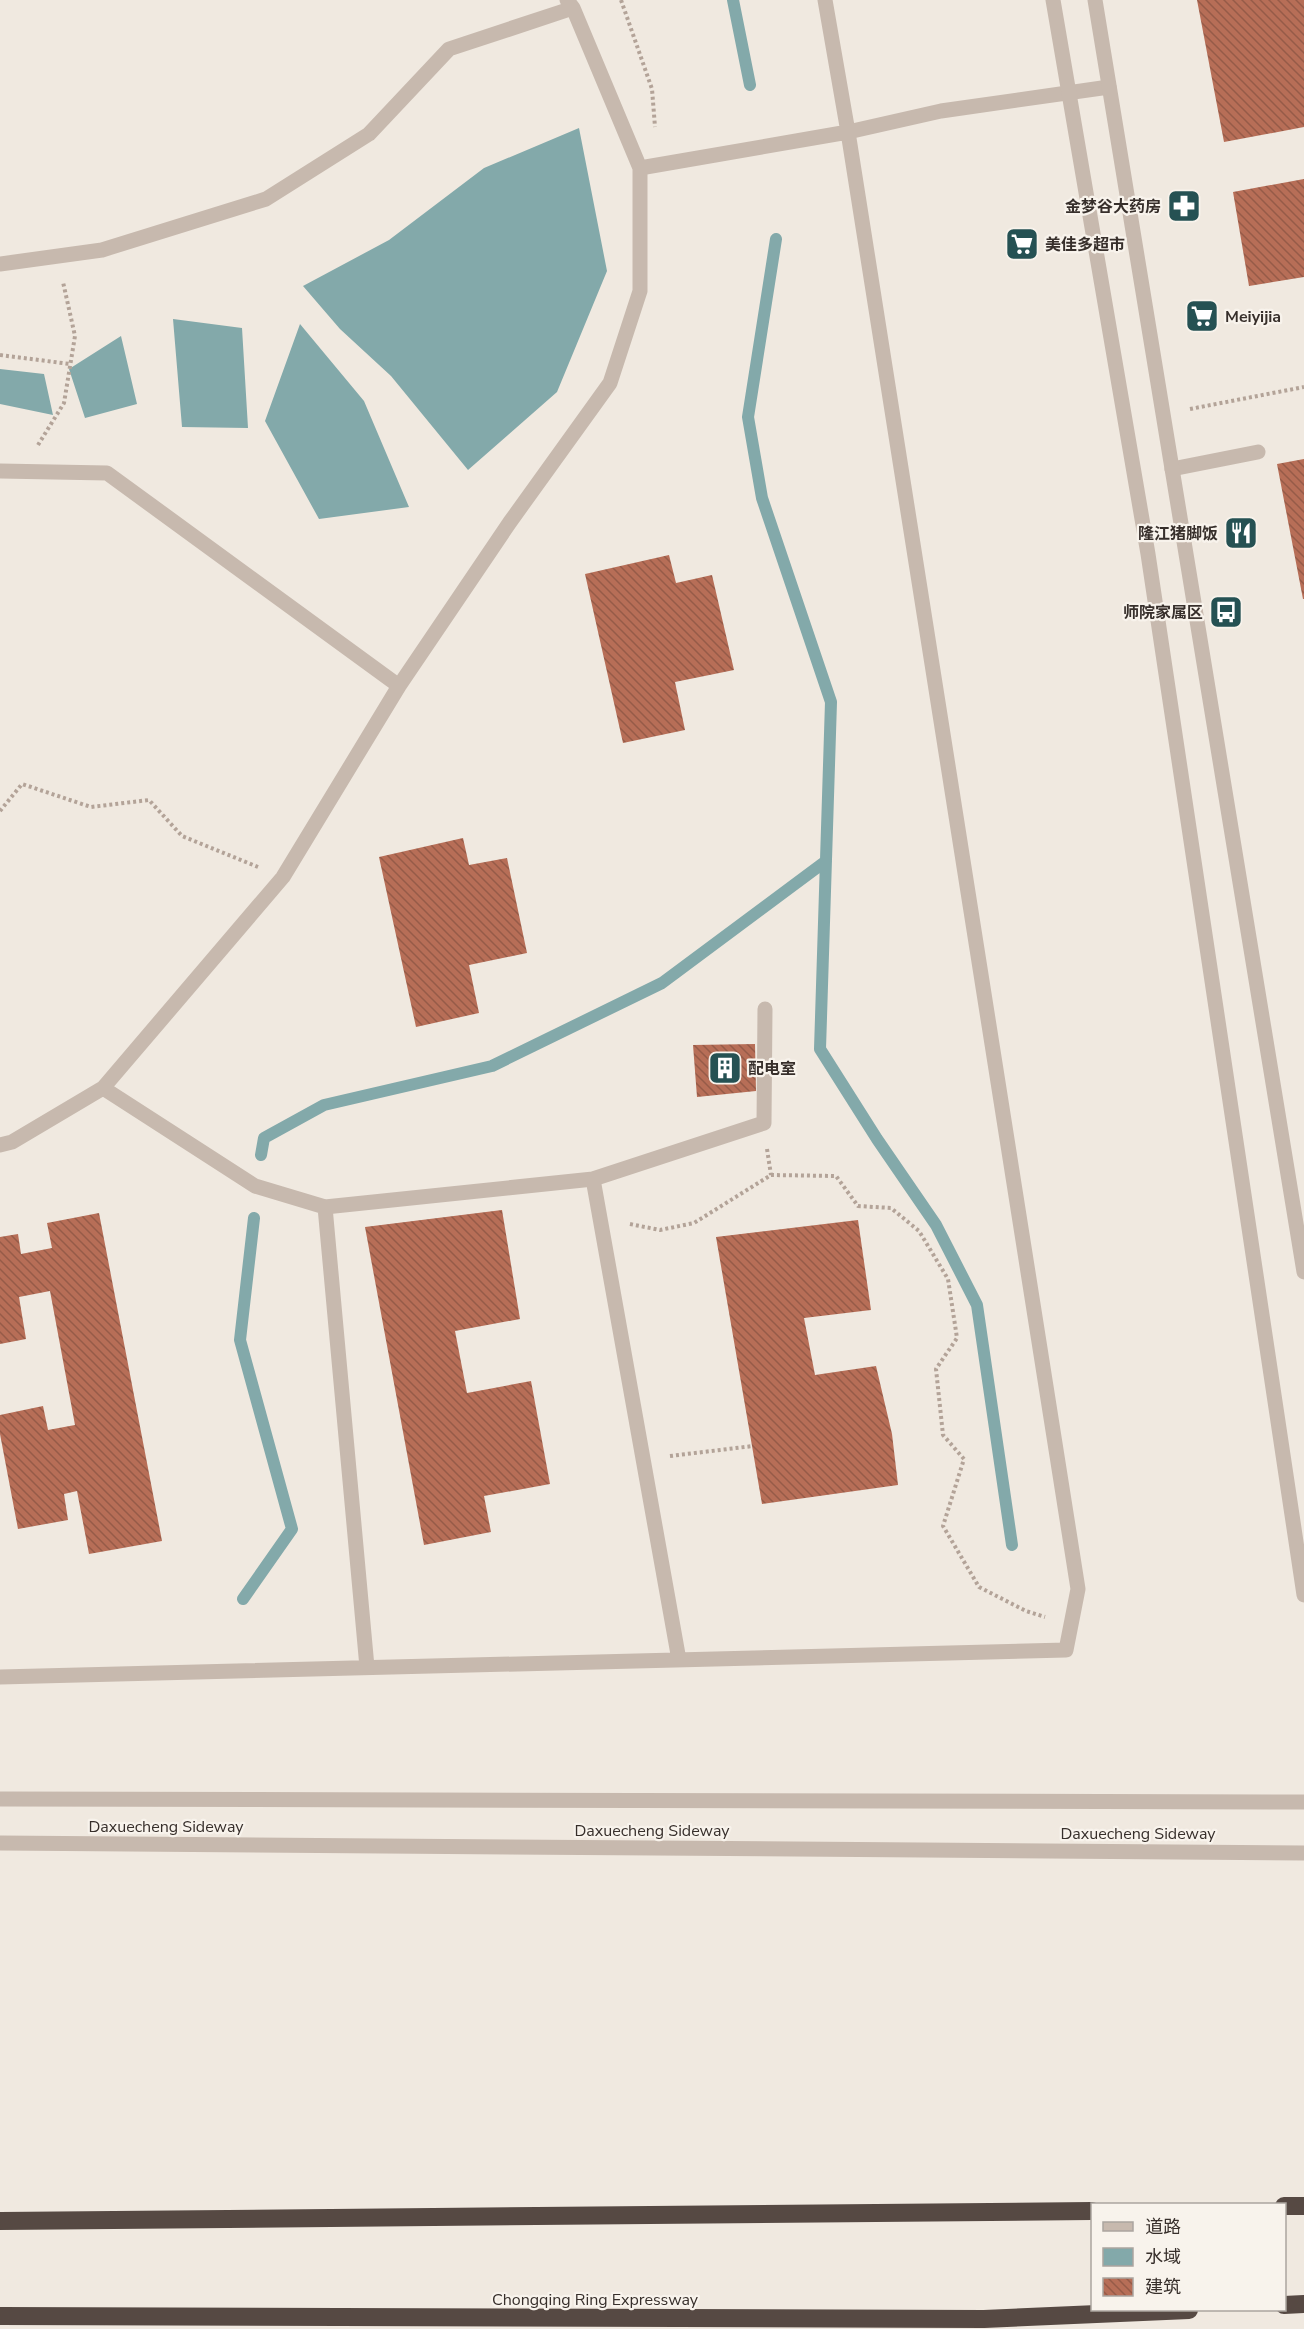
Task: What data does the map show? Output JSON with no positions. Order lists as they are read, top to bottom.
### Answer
{
  "streets": {
    "highway": ["Chongqing Ring Expressway"],
    "street": ["Daxuecheng Sideway"]
  },
  "places": {
    "pharmacy": ["金梦谷大药房"],
    "supermarket": ["美佳多超市", "Meiyijia"],
    "restaurant": ["隆江猪脚饭"],
    "bus stop": ["师院家属区"],
    "building": ["配电室"]
  },
  "legend": ["道路", "水域", "建筑"]
}
